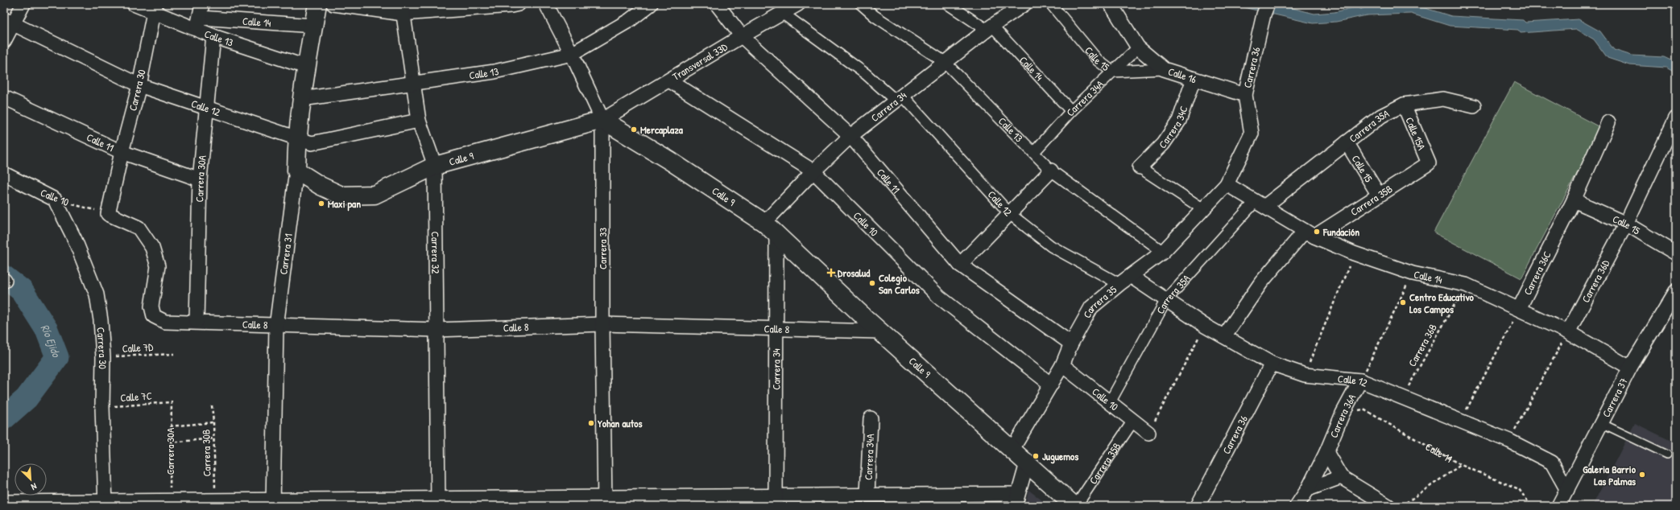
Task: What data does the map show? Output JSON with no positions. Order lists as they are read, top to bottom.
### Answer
{
  "streets": {
    "street": [
      "Calle 14",
      "Calle 13",
      "Calle 15",
      "Transversal 33D",
      "Carrera 36",
      "Calle 16",
      "Carrera 30",
      "Carrera 34A",
      "Carrera 34",
      "Calle 12",
      "Carrera 34C",
      "Carrera 35A",
      "Calle 15A",
      "Calle 11",
      "Calle 9",
      "Carrera 30A",
      "Calle 10",
      "Carrera 35B",
      "Carrera 33",
      "Carrera 32",
      "Carrera 31",
      "Carrera 36C",
      "Carrera 36D",
      "Carrera 35",
      "Calle 8",
      "Carrera 37",
      "Carrera 36A"
    ],
    "path": [
      "Carrera 36B",
      "Calle 7D",
      "Calle 7C",
      "Carrera 30B"
    ]
  },
  "crossings": [
    ["Calle 14", "Calle 13"],
    ["Calle 14", "Carrera 36"],
    ["Calle 14", "Carrera 34A"],
    ["Calle 14", "Carrera 34"],
    ["Calle 14", "Carrera 35A"],
    ["Calle 14", "Carrera 35B"],
    ["Calle 14", "Carrera 31"],
    ["Calle 14", "Carrera 36C"],
    ["Calle 14", "Carrera 36D"],
    ["Calle 14", "Carrera 35"],
    ["Calle 14", "Carrera 36B"],
    ["Calle 14", "Carrera 37"],
    ["Calle 13", "Carrera 30"],
    ["Calle 13", "Carrera 34A"],
    ["Calle 13", "Carrera 34"],
    ["Calle 13", "Carrera 30A"],
    ["Calle 13", "Carrera 33"],
    ["Calle 13", "Carrera 32"],
    ["Calle 13", "Carrera 31"],
    ["Calle 13", "Carrera 35"],
    ["Calle 15", "Calle 16"],
    ["Calle 15", "Carrera 34A"],
    ["Calle 15", "Carrera 35A"],
    ["Calle 15", "Carrera 35B"],
    ["Calle 15", "Carrera 36C"],
    ["Calle 15", "Carrera 36D"],
    ["Transversal 33D", "Calle 12"],
    ["Transversal 33D", "Calle 11"],
    ["Transversal 33D", "Calle 9"],
    ["Transversal 33D", "Calle 10"],
    ["Transversal 33D", "Carrera 33"],
    ["Carrera 36", "Calle 16"],
    ["Carrera 36", "Calle 12"],
    ["Carrera 36", "Carrera 35"],
    ["Calle 16", "Carrera 34A"],
    ["Calle 16", "Carrera 34C"],
    ["Carrera 30", "Calle 12"],
    ["Carrera 30", "Calle 11"],
    ["Carrera 30", "Calle 10"],
    ["Carrera 30", "Calle 8"],
    ["Carrera 30", "Calle 7D"],
    ["Carrera 30", "Calle 7C"],
    ["Carrera 34", "Calle 12"],
    ["Carrera 34", "Calle 11"],
    ["Carrera 34", "Calle 9"],
    ["Carrera 34", "Calle 10"],
    ["Carrera 34", "Calle 8"],
    ["Calle 12", "Carrera 35A"],
    ["Calle 12", "Carrera 30A"],
    ["Calle 12", "Carrera 35B"],
    ["Calle 12", "Carrera 32"],
    ["Calle 12", "Carrera 31"],
    ["Calle 12", "Carrera 35"],
    ["Calle 12", "Carrera 36B"],
    ["Calle 12", "Carrera 37"],
    ["Calle 12", "Carrera 36A"],
    ["Carrera 35A", "Calle 15A"],
    ["Carrera 35A", "Calle 10"],
    ["Calle 15A", "Carrera 35B"],
    ["Calle 11", "Carrera 30A"],
    ["Calle 11", "Carrera 35"],
    ["Calle 11", "Carrera 36A"],
    ["Calle 9", "Carrera 35B"],
    ["Calle 9", "Carrera 33"],
    ["Calle 9", "Carrera 32"],
    ["Calle 9", "Carrera 31"],
    ["Calle 9", "Carrera 35"],
    ["Calle 9", "Calle 8"],
    ["Carrera 30A", "Calle 8"],
    ["Carrera 30A", "Calle 7C"],
    ["Calle 10", "Carrera 35B"],
    ["Calle 10", "Carrera 35"],
    ["Calle 10", "Calle 8"],
    ["Carrera 33", "Calle 8"],
    ["Carrera 32", "Calle 8"],
    ["Carrera 31", "Calle 8"]
  ],
  "water": ["Río Ejido"],
  "places": {
    "other": [
      "Mercaplaza",
      "Maxi pan",
      "Fundación",
      "Colegio San Carlos",
      "Centro Educativo Los Campos",
      "Yohan autos",
      "Juguemos",
      "Galeria Barrio Las Palmas"
    ],
    "health": ["Drosalud"]
  },
  "north": "bottom right"
}
